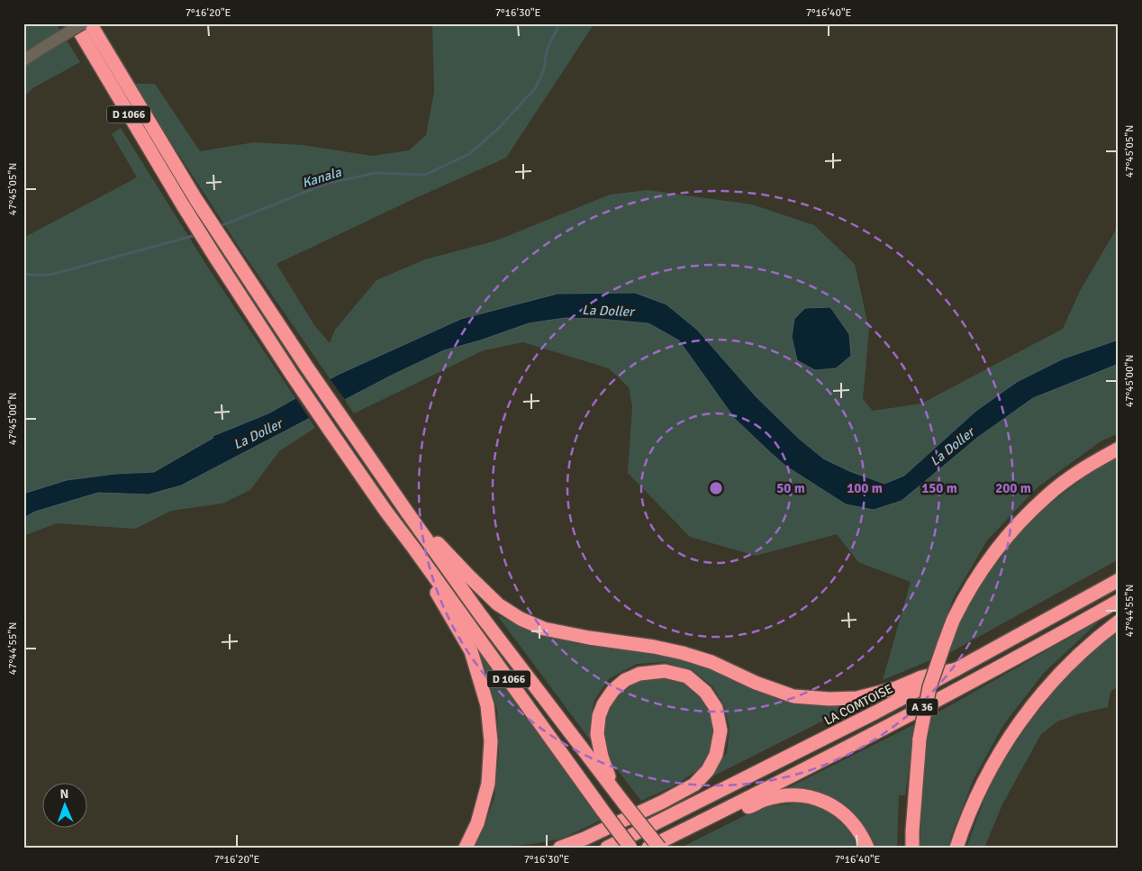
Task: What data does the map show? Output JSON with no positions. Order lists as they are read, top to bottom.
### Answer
{
  "streets": {
    "highway": ["D 1066", "LA COMTOISE", "A 36"]
  },
  "water": ["Kanala", "La Doller"],
  "north": "top",
  "coordinates": [
    "7°16'20\"E",
    "7°16'30\"E",
    "7°16'40\"E",
    "47°45'05\"N",
    "47°45'00\"N",
    "47°44'55\"N"
  ],
  "rings": [
    "50 m",
    "100 m",
    "150 m",
    "200 m"
  ]
}
